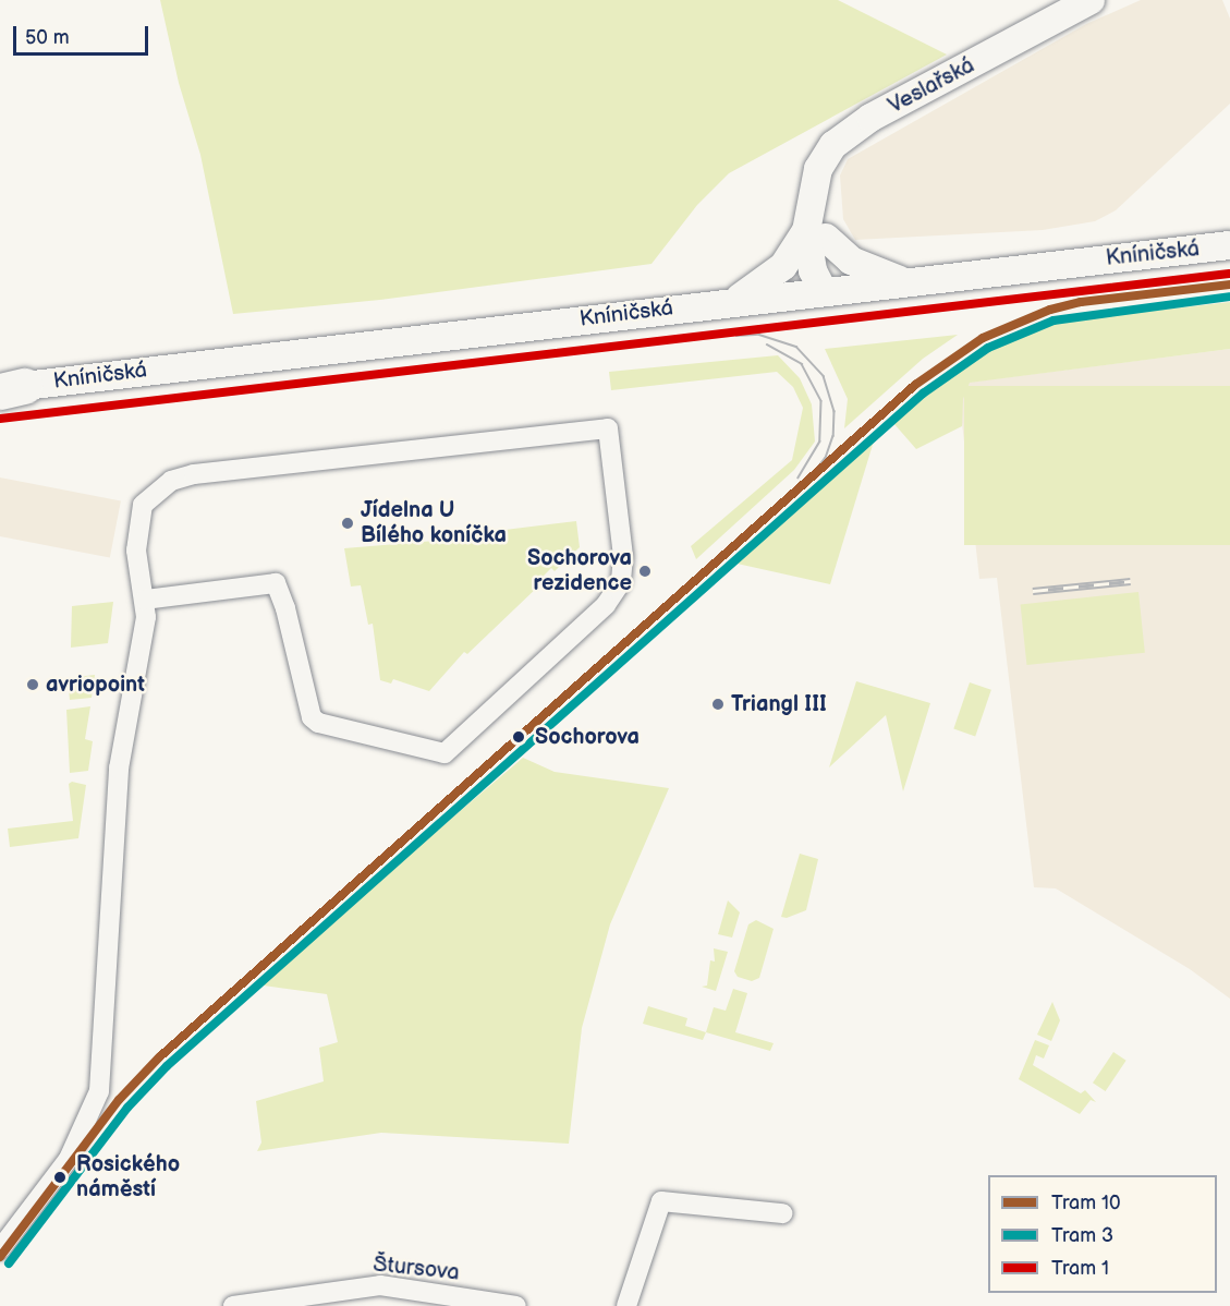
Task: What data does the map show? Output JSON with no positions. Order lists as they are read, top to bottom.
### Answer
{
  "streets": {
    "main road": ["Veslařská", "Kníničská"],
    "street": ["Štursova"]
  },
  "crossings": [
    ["Veslařská", "Kníničská"]
  ],
  "places": [
    "Jídelna U Bílého koníčka",
    "Sochorova rezidence",
    "avriopoint",
    "Triangl III",
    "Sochorova",
    "Rosického náměstí"
  ],
  "lines": ["tram line 1", "tram line 10", "tram line 3"],
  "legend": ["Tram 10", "Tram 3", "Tram 1"],
  "scale_bar": "50 m"
}
